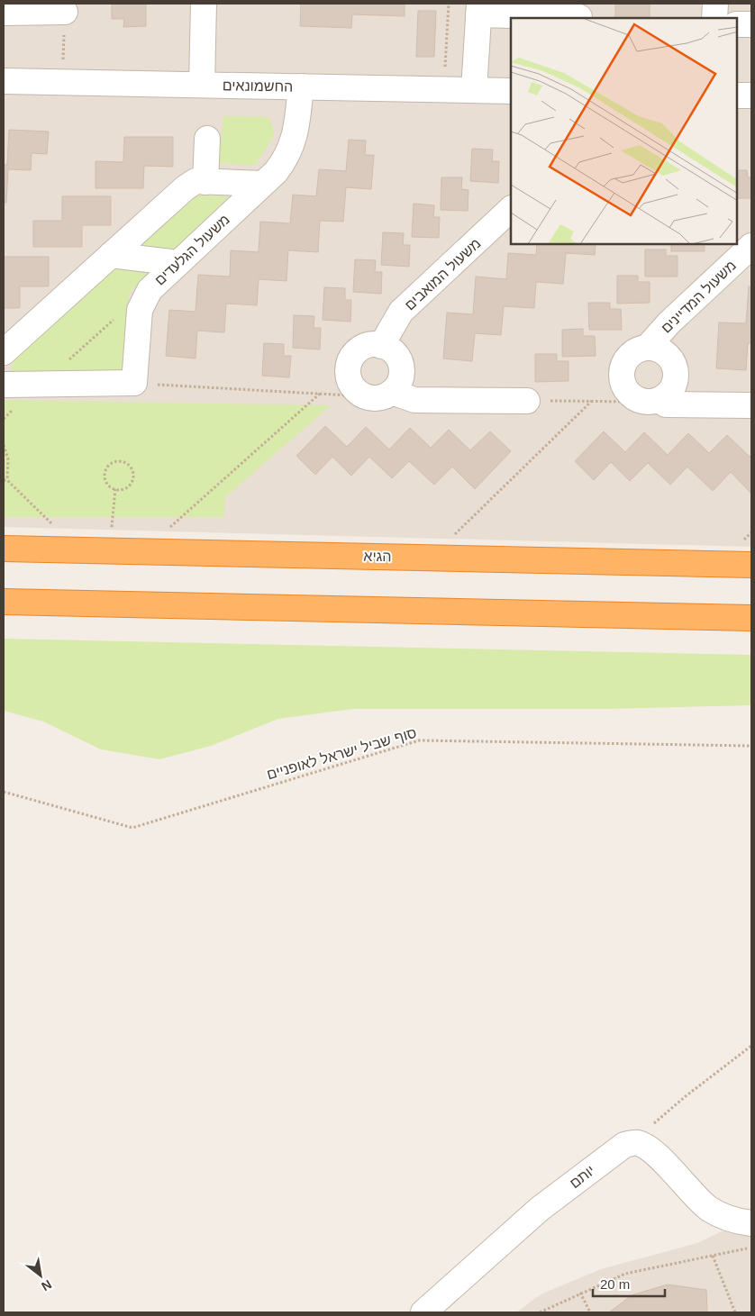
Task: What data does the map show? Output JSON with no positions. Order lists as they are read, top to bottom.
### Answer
{
  "streets": {
    "highway": ["הגיא"],
    "street": [
      "החשמונאים",
      "משעול הגלעדים",
      "משעול המואבים",
      "משעול המדיינים",
      "יותם"
    ],
    "path": ["סוף שביל ישראל לאופניים"]
  },
  "crossings": [
    ["החשמונאים", "משעול הגלעדים"]
  ],
  "scale_bar": "20 m",
  "north": "bottom right"
}
